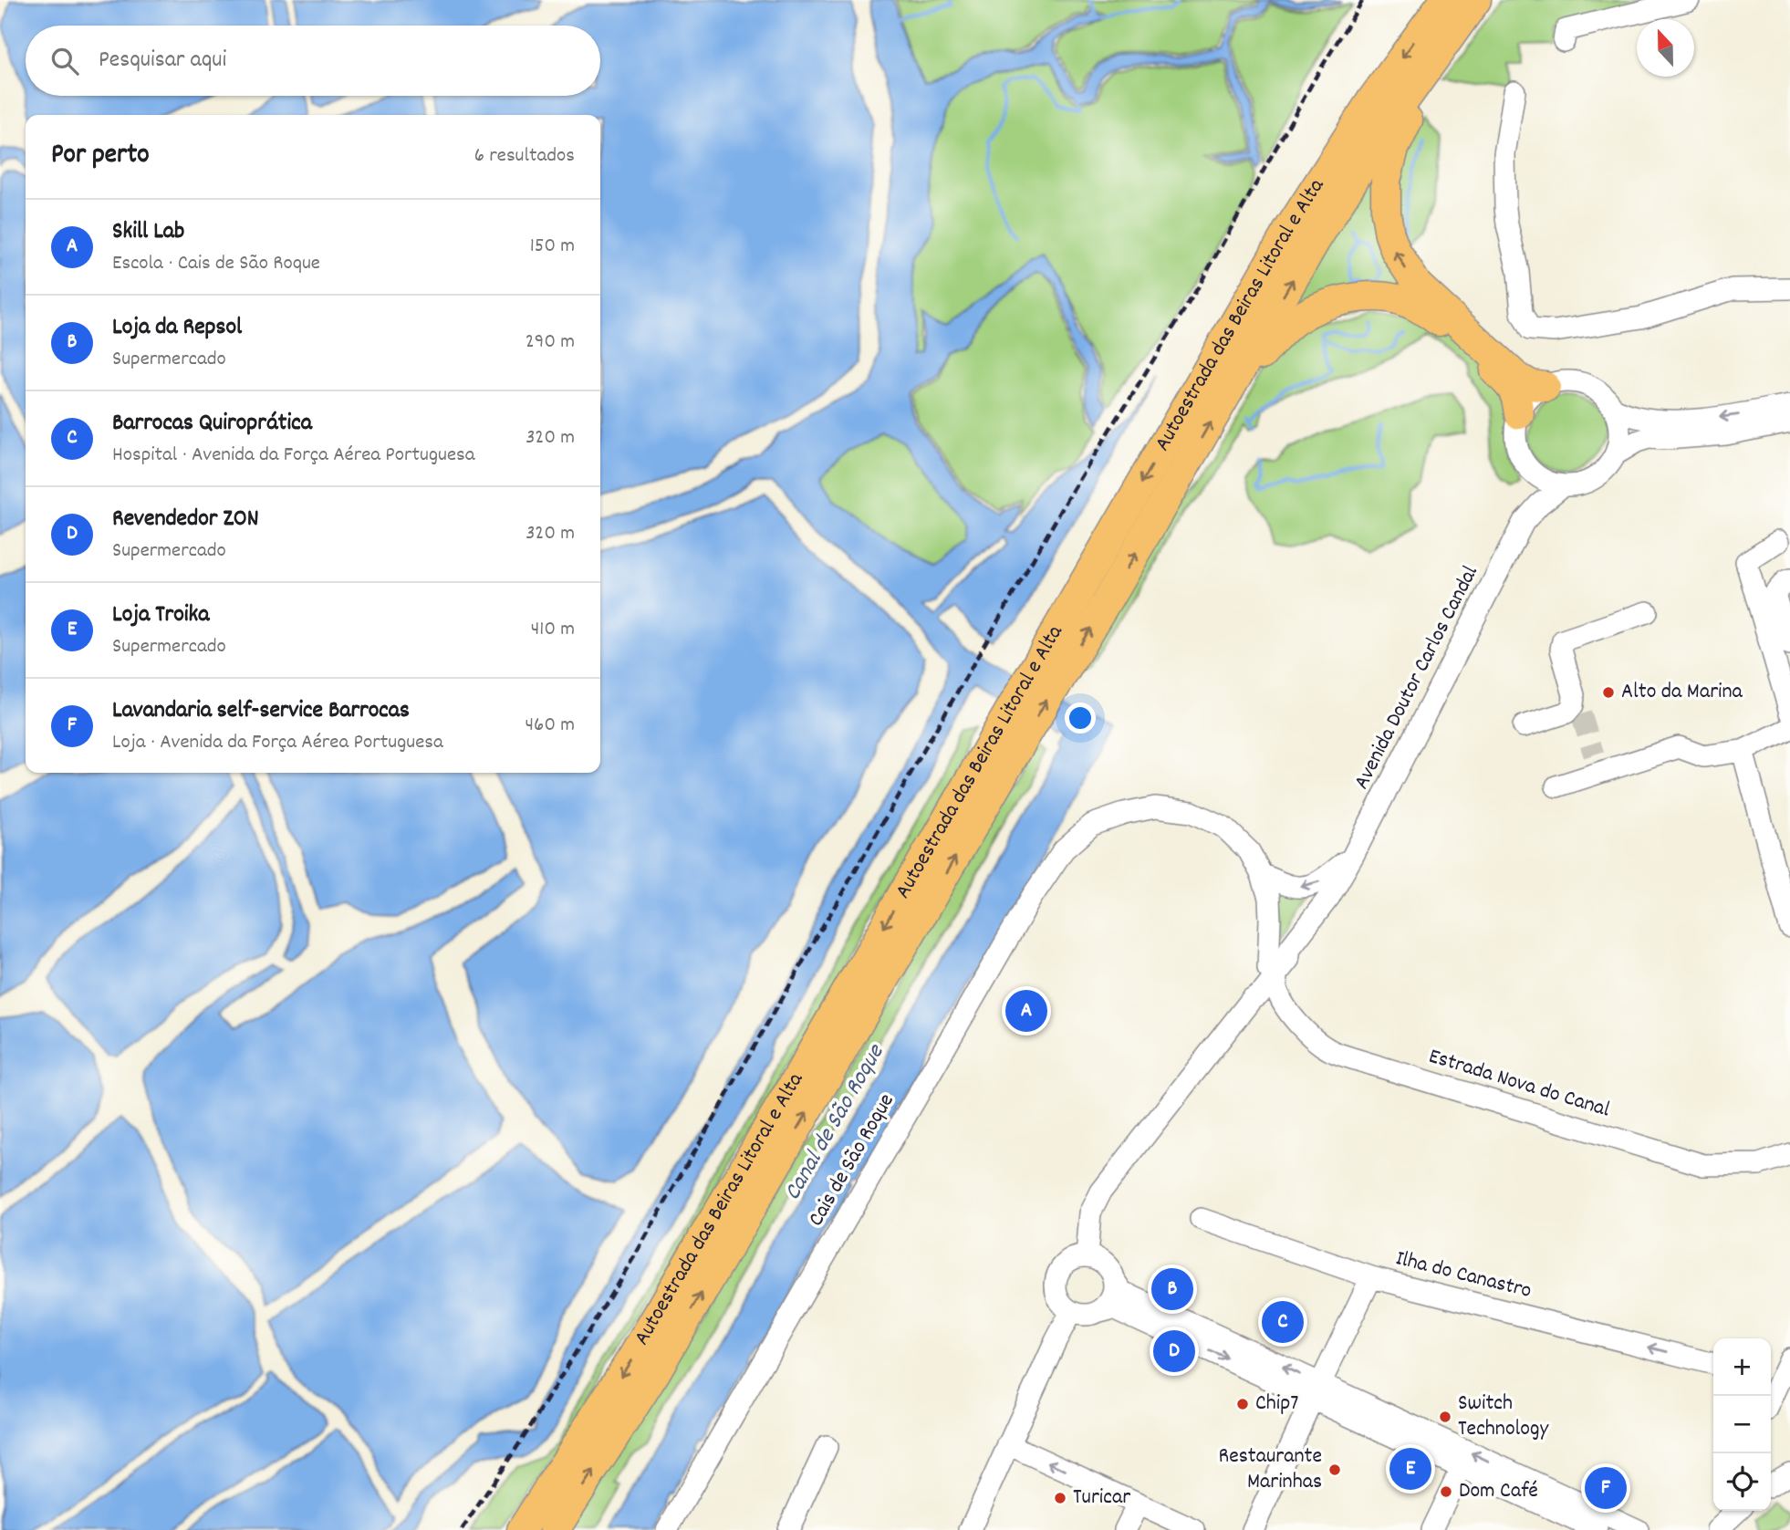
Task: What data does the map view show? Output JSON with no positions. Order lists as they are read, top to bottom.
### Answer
{
  "streets": {
    "highway": ["Autoestrada das Beiras Litoral e Alta"],
    "street": [
      "Avenida Doutor Carlos Candal",
      "Estrada Nova do Canal",
      "Cais de São Roque",
      "Ilha do Canastro"
    ]
  },
  "crossings": [
    ["Avenida Doutor Carlos Candal", "Estrada Nova do Canal"],
    ["Avenida Doutor Carlos Candal", "Cais de São Roque"]
  ],
  "water": ["Canal de São Roque"],
  "places": [
    "Alto da Marina",
    "Chip7",
    "Switch Technology",
    "Restaurante Marinhas",
    "Dom Café",
    "Turicar"
  ],
  "north": "top",
  "page": {
    "search": "Pesquisar aqui",
    "heading": ["Por perto", "6 resultados"],
    "list": [
      {
        "mark": "A",
        "name": "Skill Lab",
        "note": "Escola · Cais de São Roque",
        "value": "150 m"
      },
      {
        "mark": "B",
        "name": "Loja da Repsol",
        "note": "Supermercado",
        "value": "290 m"
      },
      {
        "mark": "C",
        "name": "Barrocas Quiroprática",
        "note": "Hospital · Avenida da Força Aérea Portuguesa",
        "value": "320 m"
      },
      {
        "mark": "D",
        "name": "Revendedor ZON",
        "note": "Supermercado",
        "value": "320 m"
      },
      {
        "mark": "E",
        "name": "Loja Troika",
        "note": "Supermercado",
        "value": "410 m"
      },
      {
        "mark": "F",
        "name": "Lavandaria self-service Barrocas",
        "note": "Loja · Avenida da Força Aérea Portuguesa",
        "value": "460 m"
      }
    ],
    "pins": [
      "A",
      "B",
      "C",
      "D",
      "E",
      "F"
    ],
    "map_buttons": ["+", "−"]
  }
}
